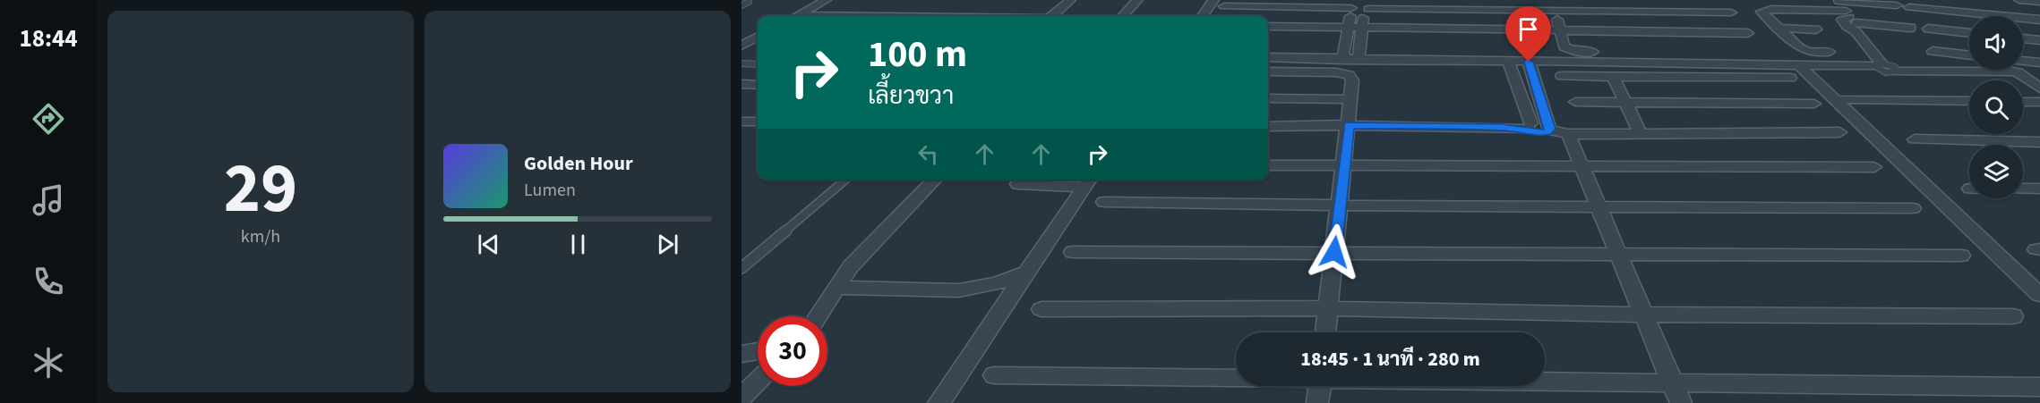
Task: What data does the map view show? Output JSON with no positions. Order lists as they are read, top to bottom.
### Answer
{
  "page": {
    "tabs": "18:44",
    "tile": ["29", "km/h"],
    "turn": ["100 m", "เลี้ยวขวา"],
    "song": ["Golden Hour", "Lumen"],
    "limit": "30",
    "trip": "18:45 · 1 นาที · 280 m"
  }
}
